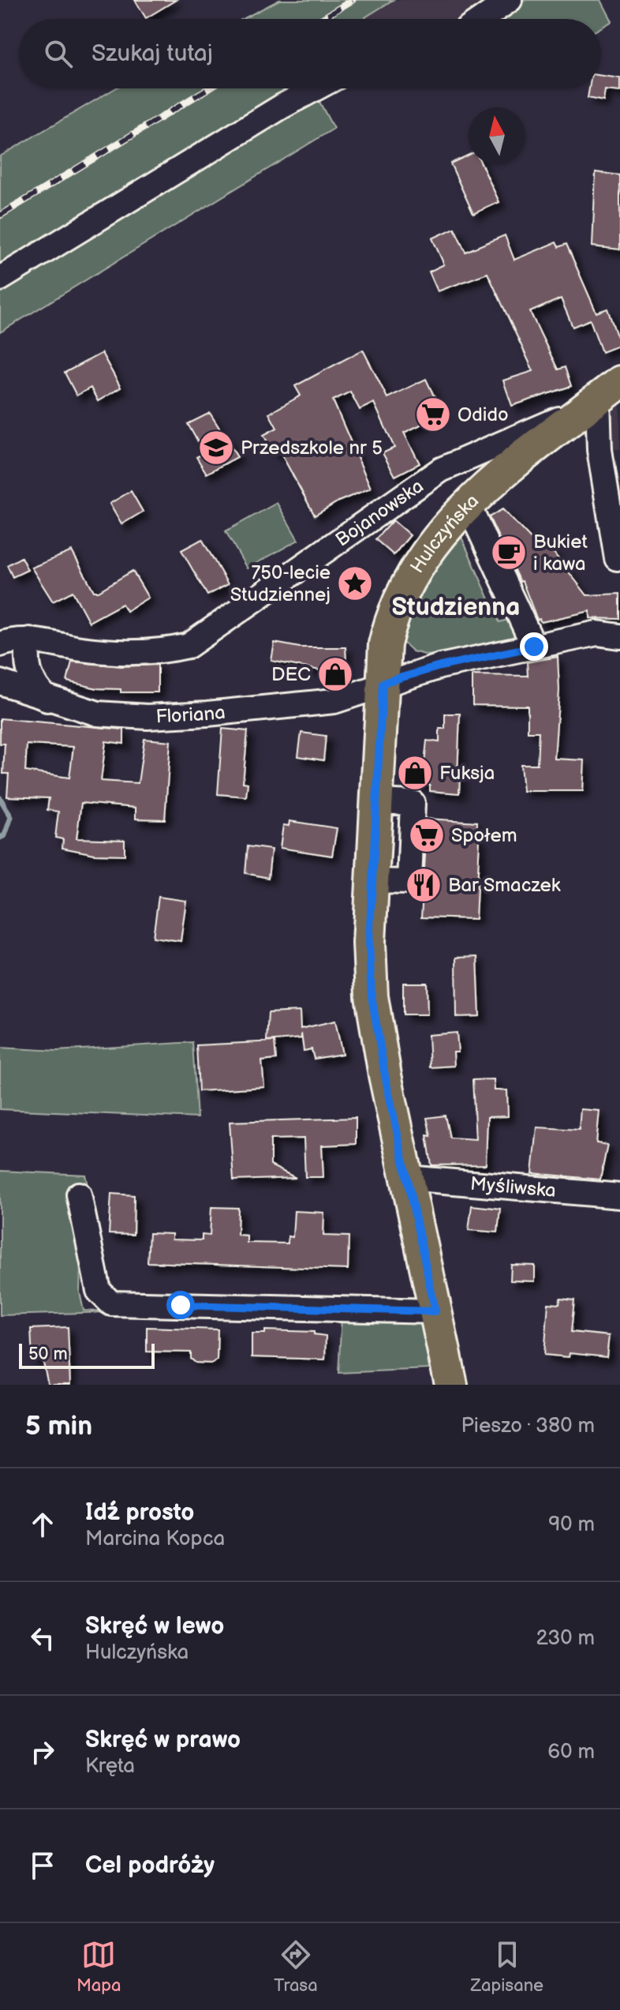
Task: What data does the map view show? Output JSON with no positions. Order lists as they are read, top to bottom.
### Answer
{
  "streets": {
    "main road": ["Hulczyńska"],
    "street": ["Bojanowska", "Floriana", "Myśliwska"]
  },
  "crossings": [
    ["Bojanowska", "Hulczyńska"],
    ["Hulczyńska", "Floriana"],
    ["Hulczyńska", "Myśliwska"]
  ],
  "districts": ["Studzienna"],
  "places": {
    "supermarket": ["Odido", "Społem"],
    "school or university": ["Przedszkole nr 5"],
    "cafe": ["Bukiet i kawa"],
    "place": ["750-lecie Studziennej"],
    "shop": ["DEC", "Fuksja"],
    "restaurant": ["Bar Smaczek"]
  },
  "scale_bar": "50 m",
  "north": "top",
  "page": {
    "search": "Szukaj tutaj",
    "scale": "50 m",
    "heading": ["5 min", "Pieszo · 380 m"],
    "list": [
      ["Idź prosto", "Marcina Kopca", "90 m"],
      ["Skręć w lewo", "Hulczyńska", "230 m"],
      ["Skręć w prawo", "Kręta", "60 m"],
      "Cel podróży"
    ],
    "nav": ["Mapa", "Trasa", "Zapisane"]
  }
}
